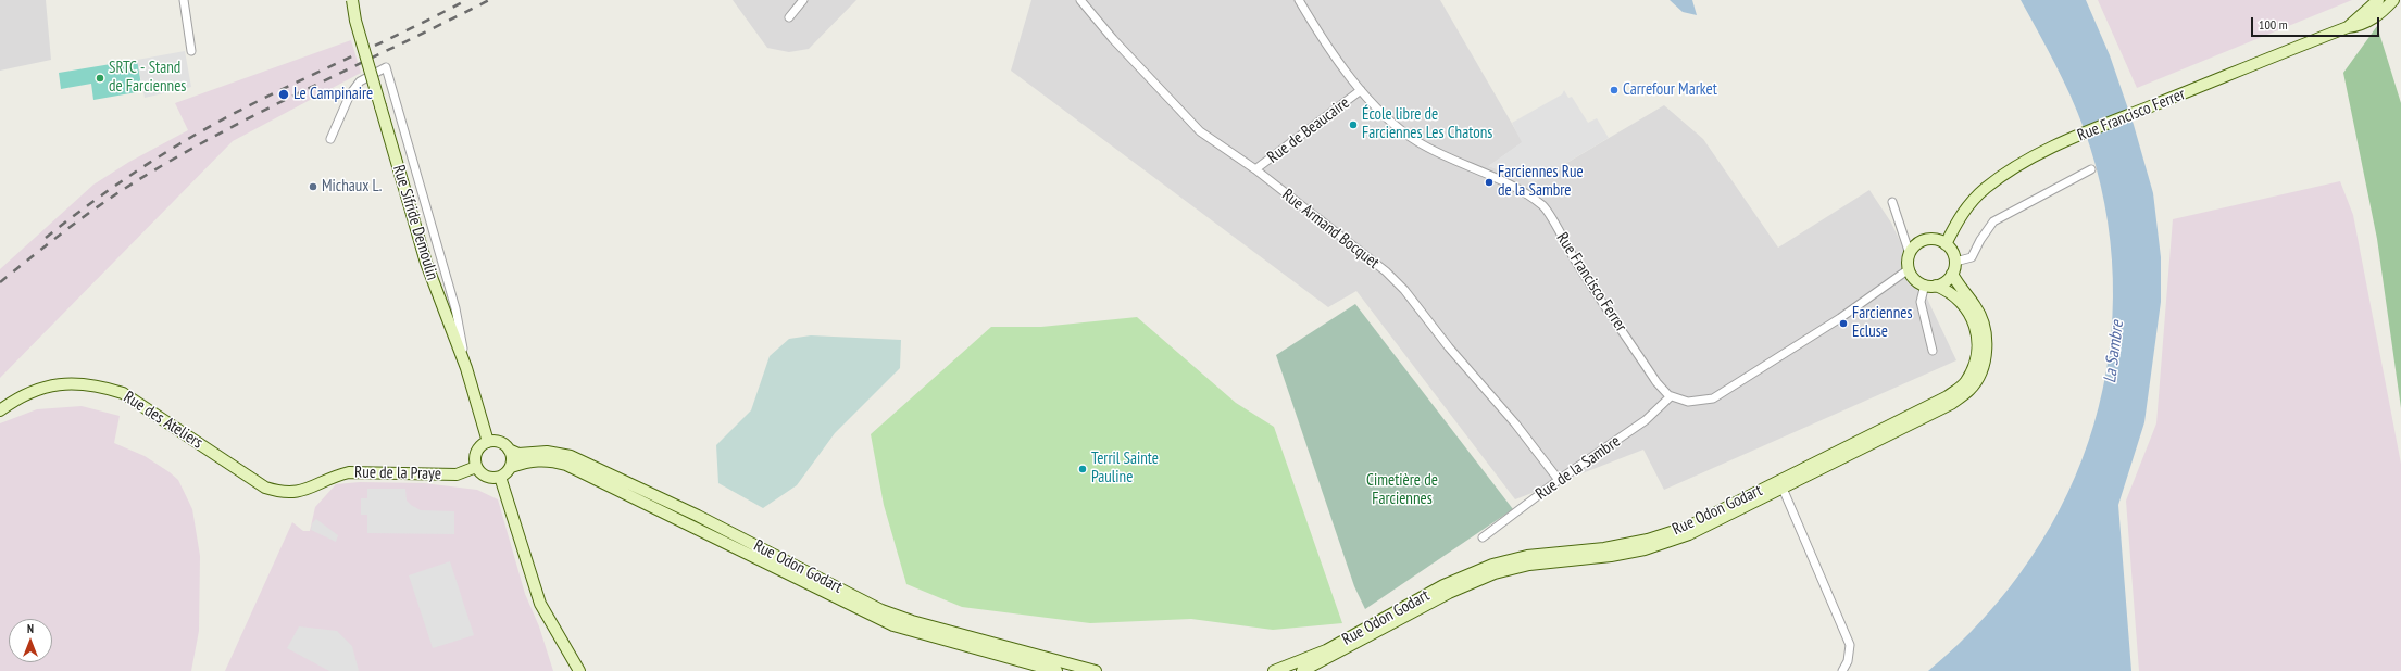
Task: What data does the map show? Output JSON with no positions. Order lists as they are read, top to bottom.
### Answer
{
  "streets": {
    "main road": [
      "Rue Francisco Ferrer",
      "Rue Sifride Demoulin",
      "Rue des Ateliers",
      "Rue de la Praye",
      "Rue Odon Godart"
    ],
    "street": ["Rue de Beaucaire", "Rue Armand Bocquet", "Rue de la Sambre"]
  },
  "crossings": [
    ["Rue Francisco Ferrer", "Rue de Beaucaire"],
    ["Rue Francisco Ferrer", "Rue de la Sambre"],
    ["Rue Francisco Ferrer", "Rue Odon Godart"],
    ["Rue de Beaucaire", "Rue Armand Bocquet"],
    ["Rue Sifride Demoulin", "Rue de la Praye"],
    ["Rue Sifride Demoulin", "Rue Odon Godart"],
    ["Rue Armand Bocquet", "Rue de la Sambre"],
    ["Rue des Ateliers", "Rue de la Praye"],
    ["Rue de la Praye", "Rue Odon Godart"]
  ],
  "water": ["La Sambre"],
  "parks": ["Cimetière de Farciennes"],
  "places": [
    "SRTC - Stand de Farciennes",
    "Carrefour Market",
    "Le Campinaire",
    "École libre de Farciennes Les Chatons",
    "Farciennes Rue de la Sambre",
    "Michaux L.",
    "Farciennes Ecluse",
    "Terril Sainte Pauline"
  ],
  "scale_bar": "100 m",
  "north": "top"
}
